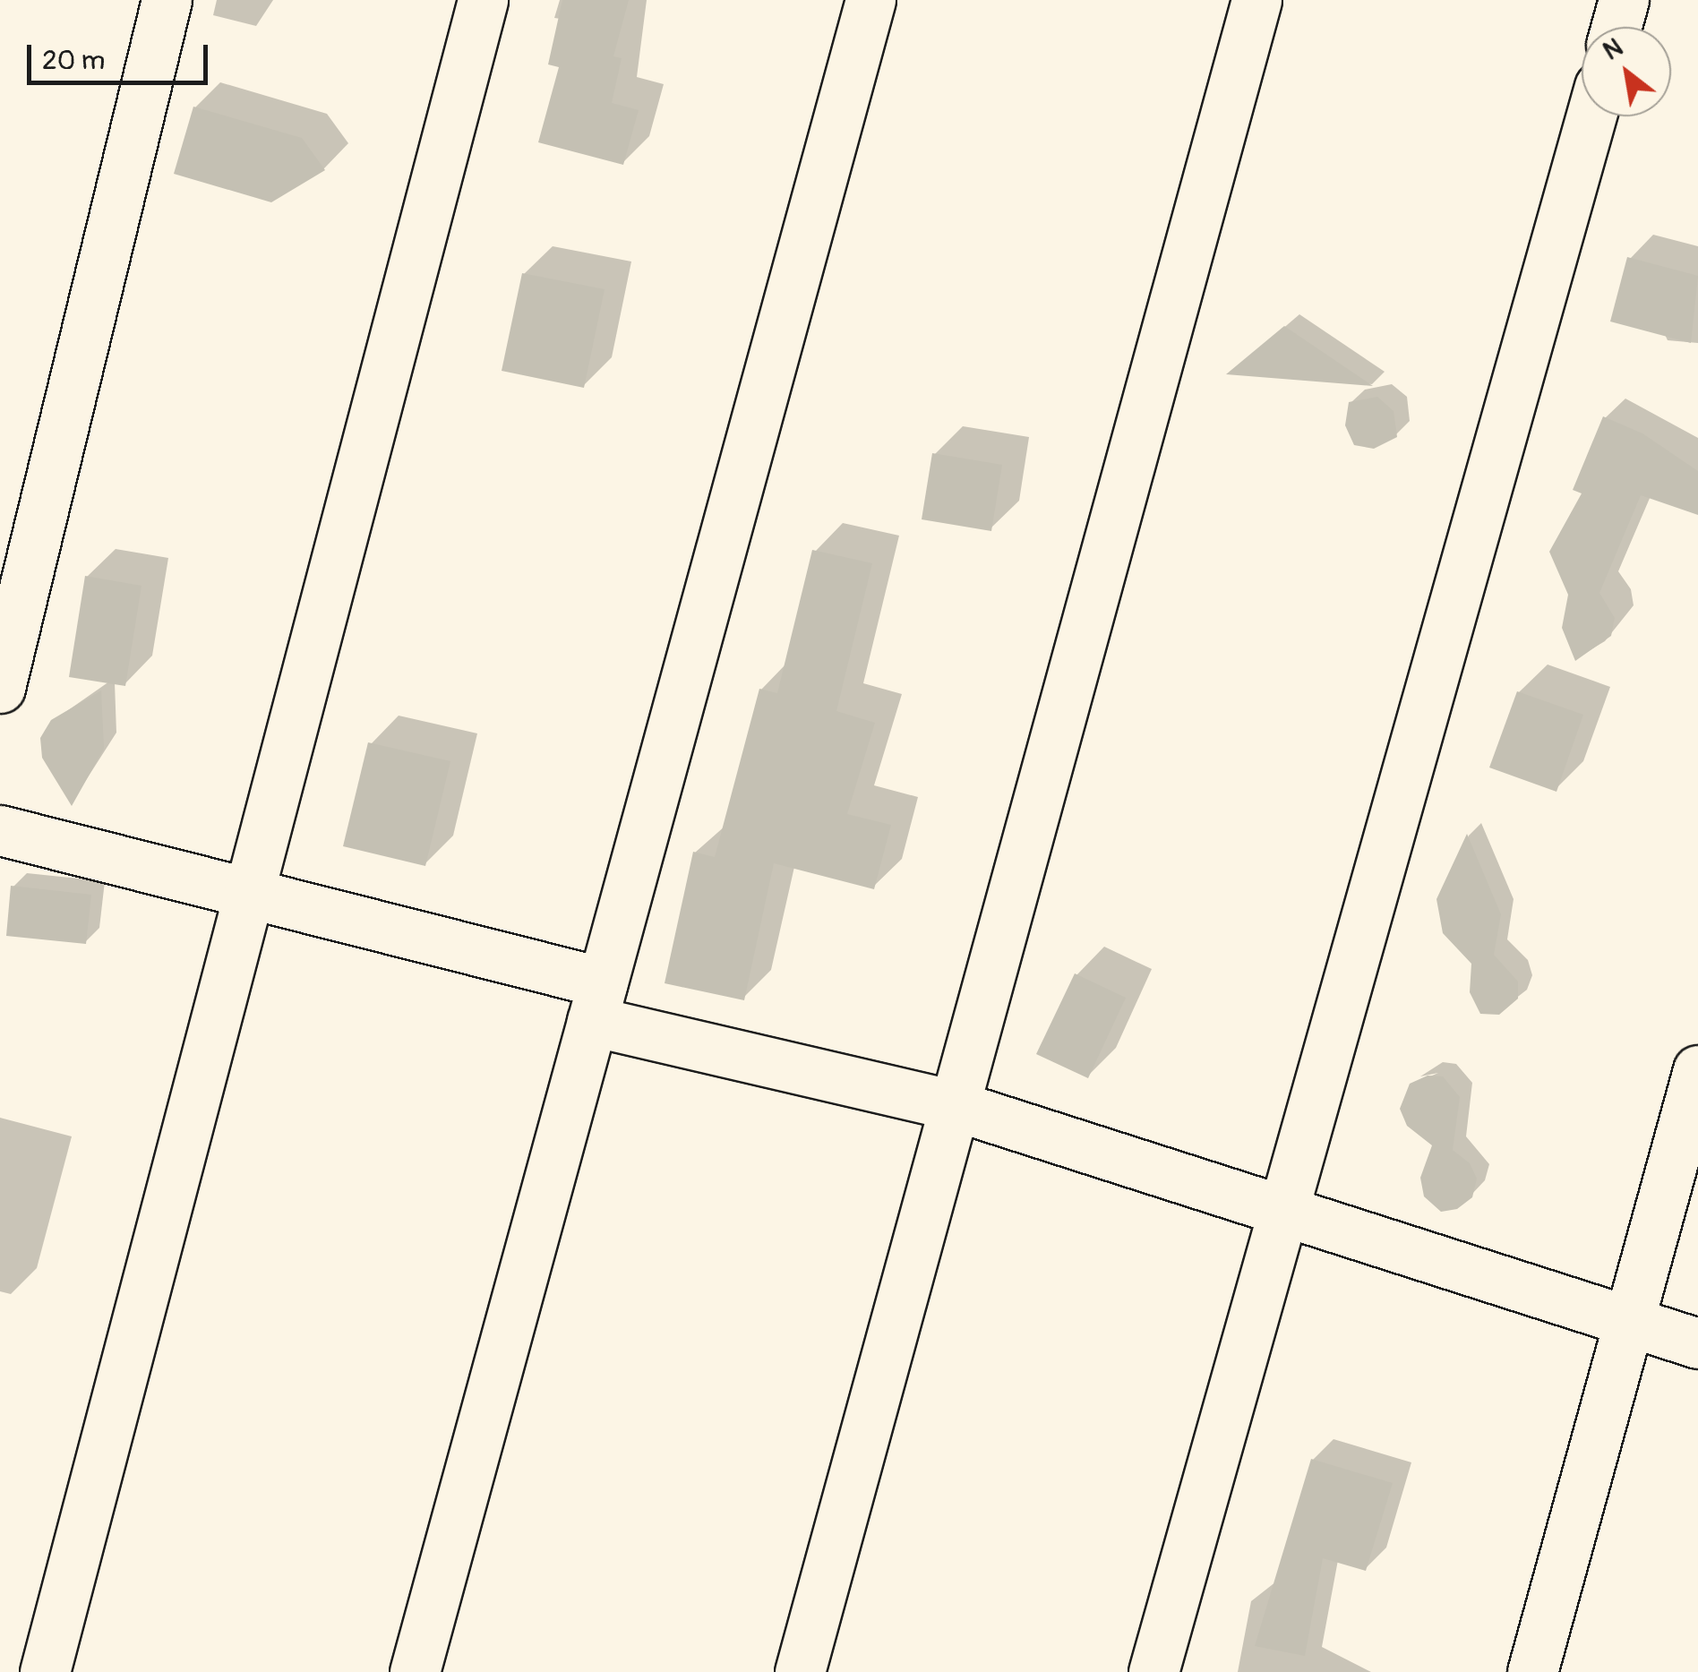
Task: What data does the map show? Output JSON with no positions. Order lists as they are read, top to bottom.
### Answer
{
  "scale_bar": "20 m",
  "north": "top left"
}
